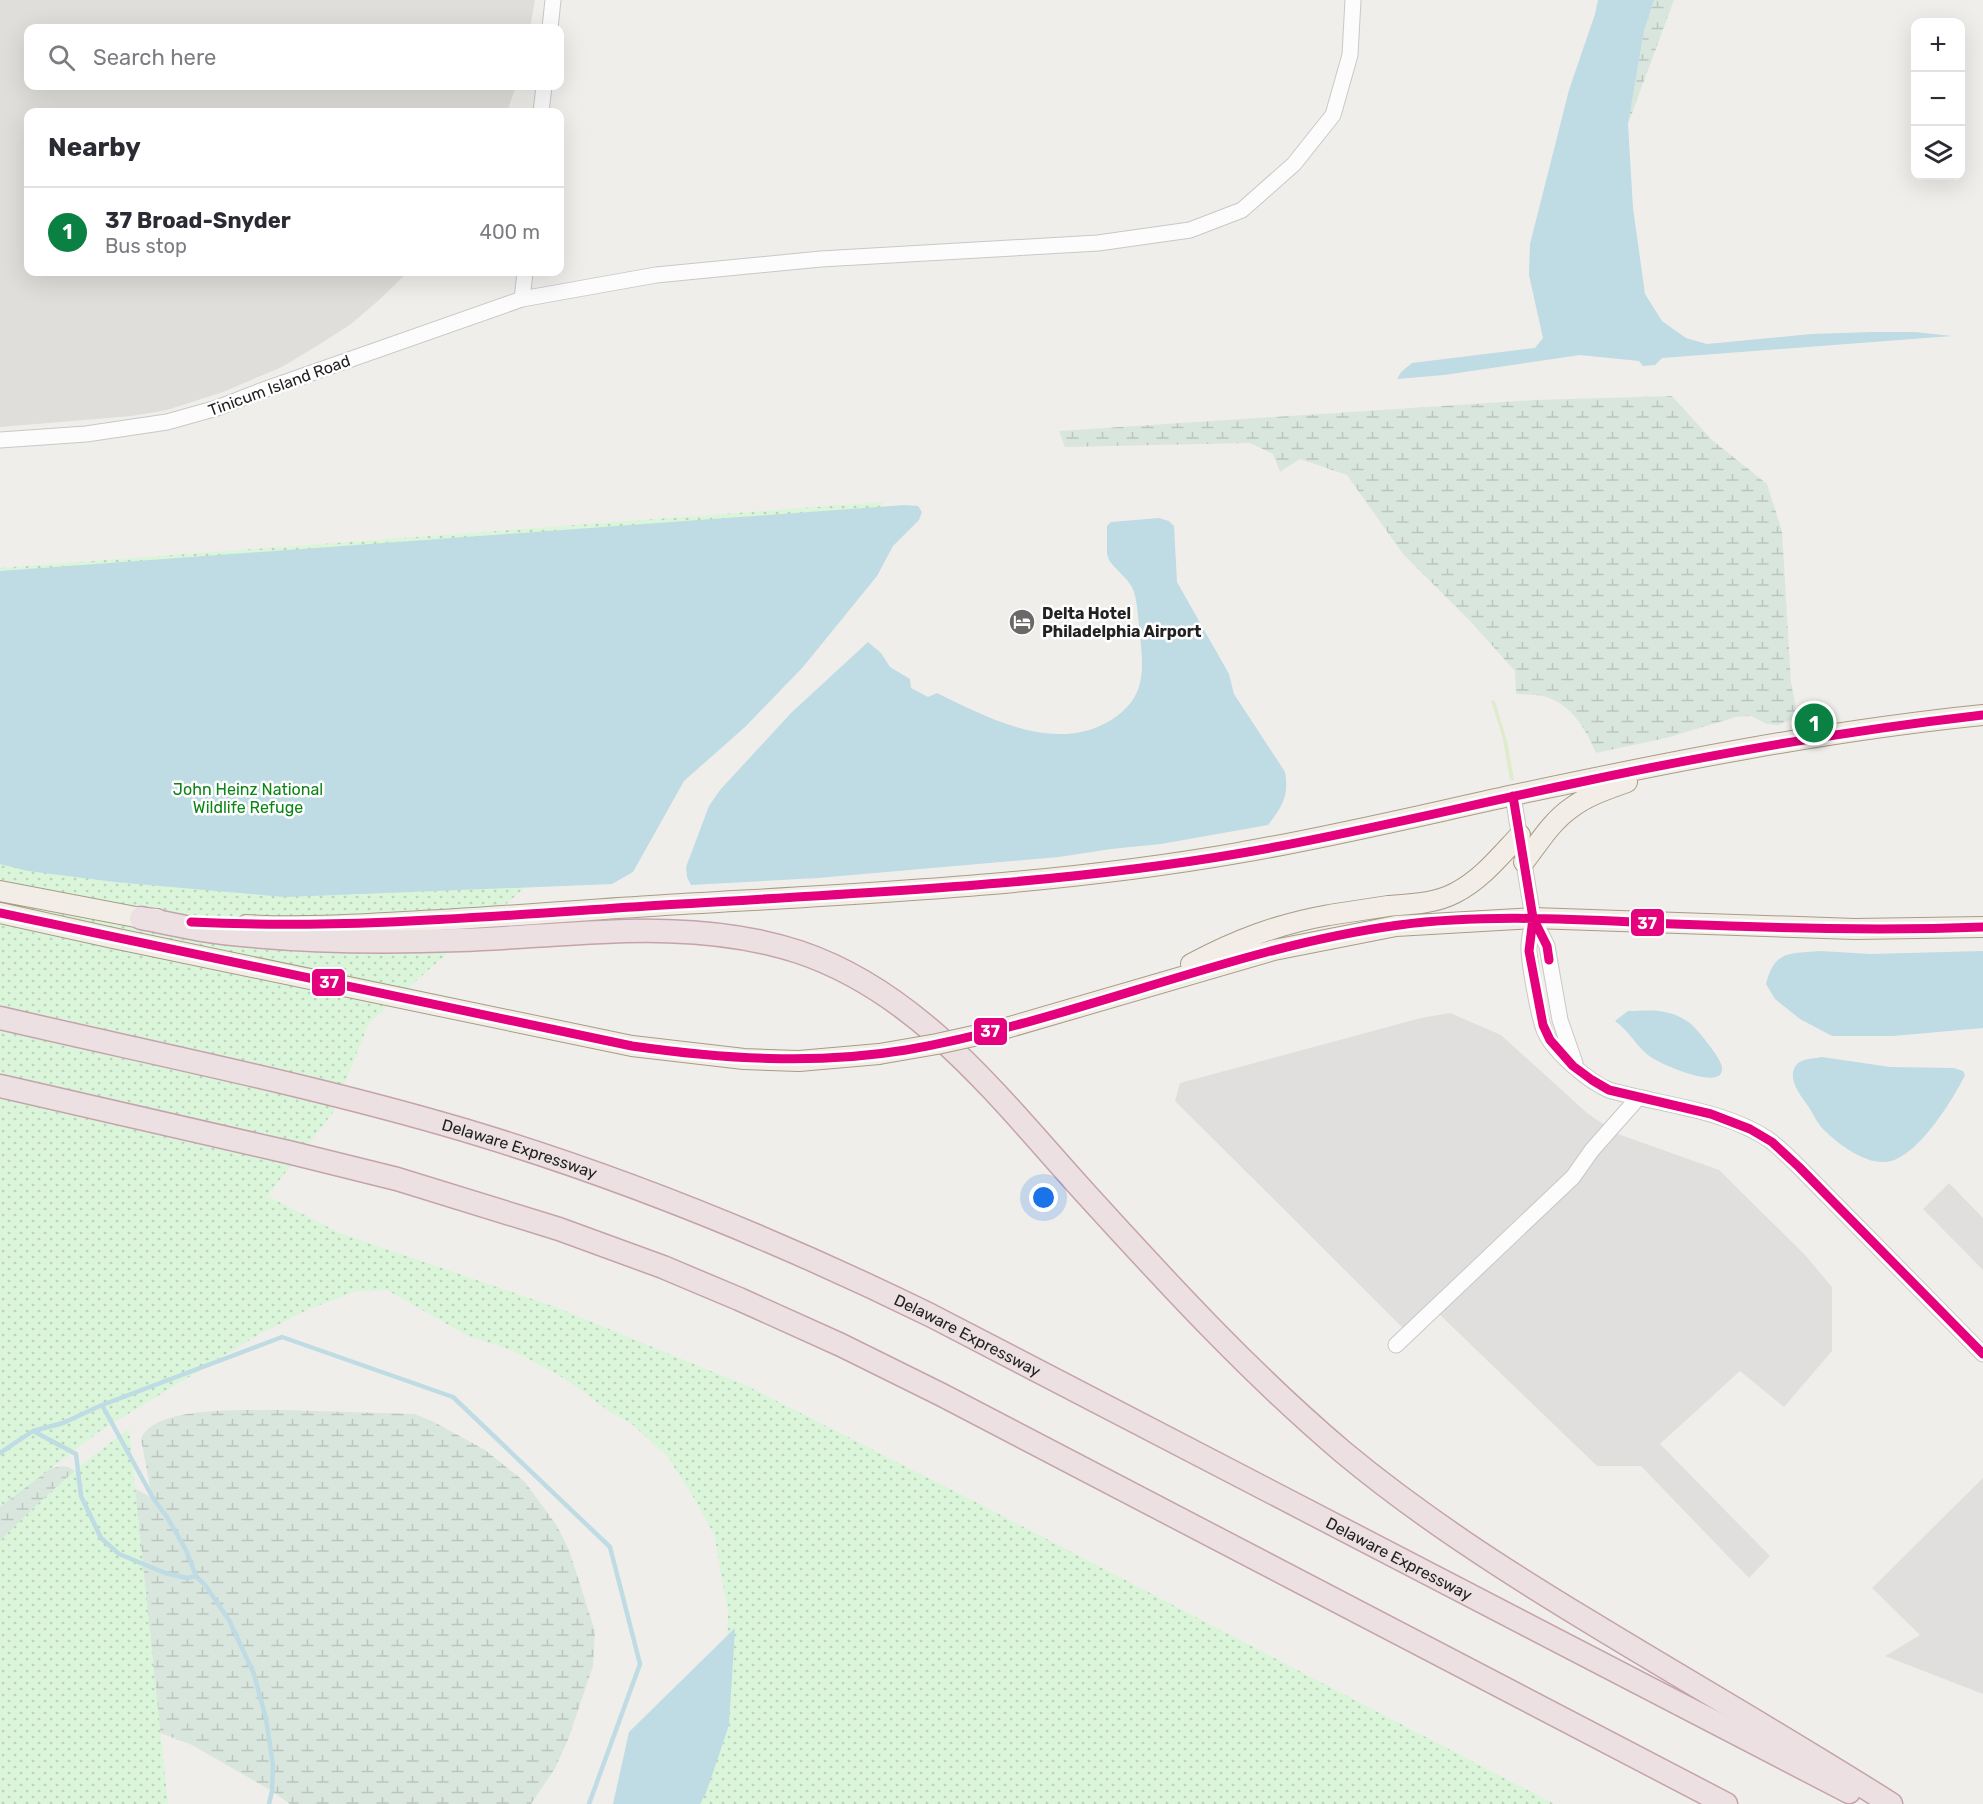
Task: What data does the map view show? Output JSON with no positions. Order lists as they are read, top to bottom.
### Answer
{
  "streets": {
    "highway": ["Delaware Expressway"],
    "street": ["Tinicum Island Road"]
  },
  "parks": ["John Heinz National Wildlife Refuge"],
  "places": {
    "hotel": ["Delta Hotel Philadelphia Airport"]
  },
  "lines": ["transit line 37"],
  "page": {
    "map_buttons": ["+", "−"],
    "search": "Search here",
    "heading": "Nearby",
    "list": [
      {
        "mark": "1",
        "name": "37 Broad-Snyder",
        "note": "Bus stop",
        "value": "400 m"
      }
    ],
    "pins": "1"
  }
}
